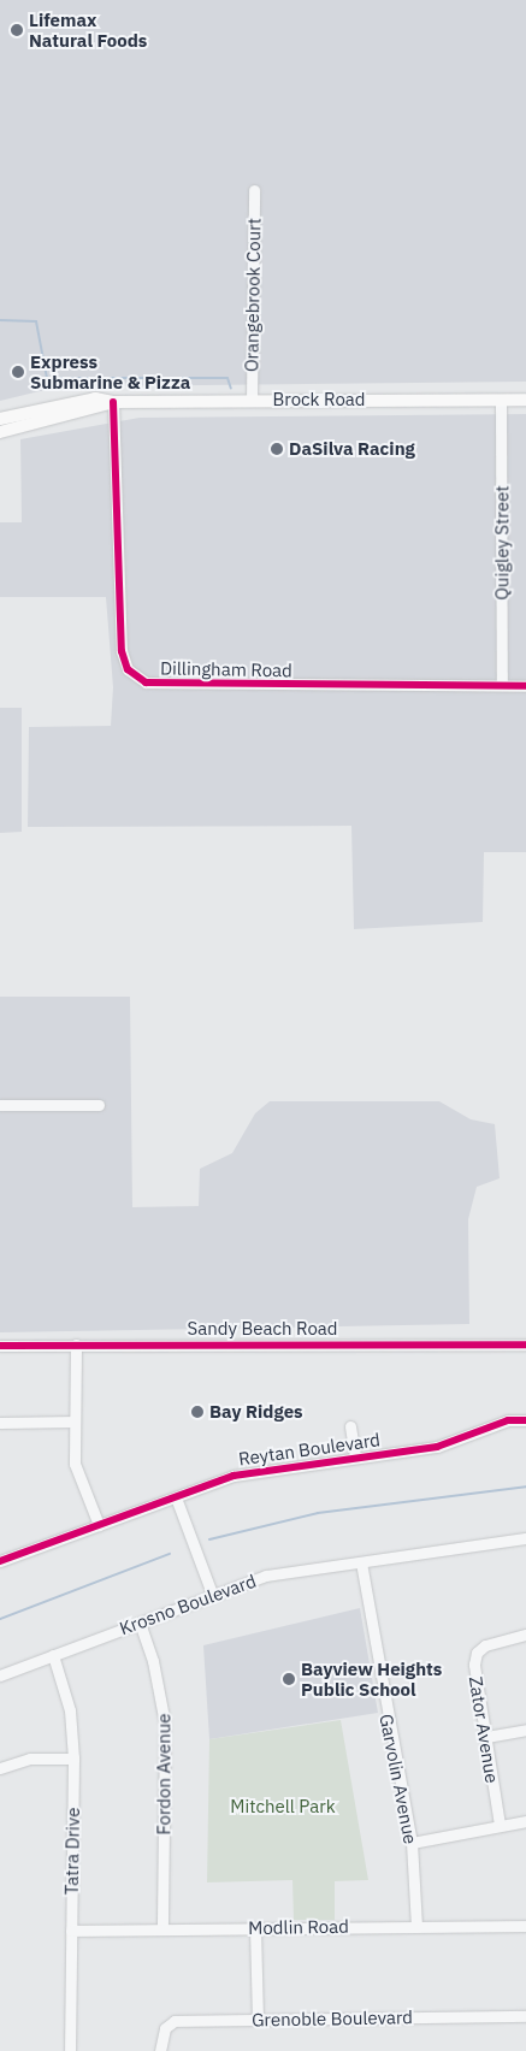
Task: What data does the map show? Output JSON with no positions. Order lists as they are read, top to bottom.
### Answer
{
  "streets": {
    "main road": ["Brock Road"],
    "street": [
      "Orangebrook Court",
      "Quigley Street",
      "Dillingham Road",
      "Sandy Beach Road",
      "Reytan Boulevard",
      "Krosno Boulevard",
      "Zator Avenue",
      "Fordon Avenue",
      "Garvolin Avenue",
      "Tatra Drive",
      "Modlin Road",
      "Grenoble Boulevard"
    ]
  },
  "crossings": [
    ["Orangebrook Court", "Brock Road"],
    ["Brock Road", "Quigley Street"],
    ["Brock Road", "Dillingham Road"],
    ["Quigley Street", "Dillingham Road"],
    ["Krosno Boulevard", "Fordon Avenue"],
    ["Krosno Boulevard", "Garvolin Avenue"],
    ["Krosno Boulevard", "Tatra Drive"],
    ["Fordon Avenue", "Modlin Road"],
    ["Garvolin Avenue", "Modlin Road"],
    ["Tatra Drive", "Modlin Road"]
  ],
  "parks": ["Mitchell Park"],
  "places": [
    "Lifemax Natural Foods",
    "Express Submarine & Pizza",
    "DaSilva Racing",
    "Bay Ridges",
    "Bayview Heights Public School"
  ]
}
